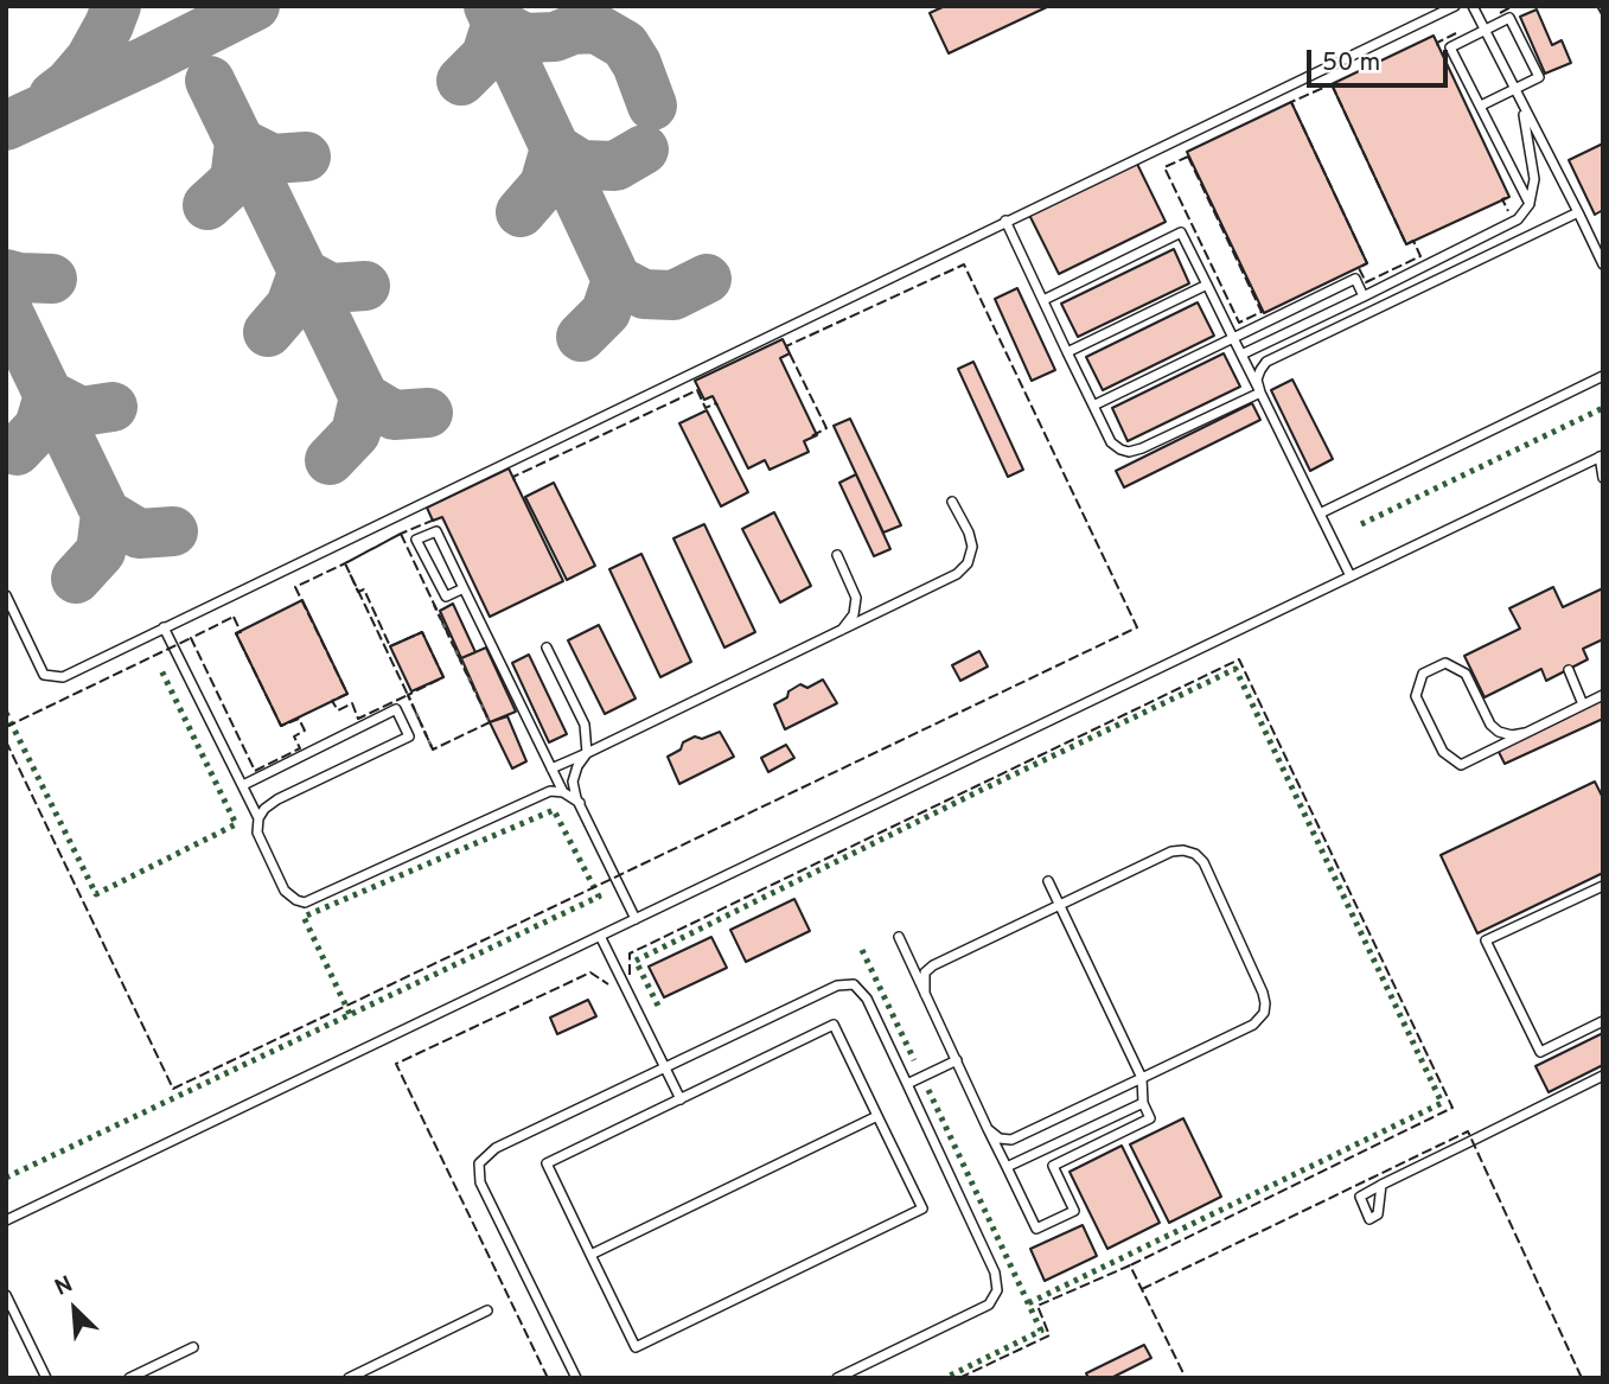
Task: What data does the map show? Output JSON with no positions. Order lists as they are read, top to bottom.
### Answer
{
  "scale_bar": "50 m",
  "north": "top left"
}
